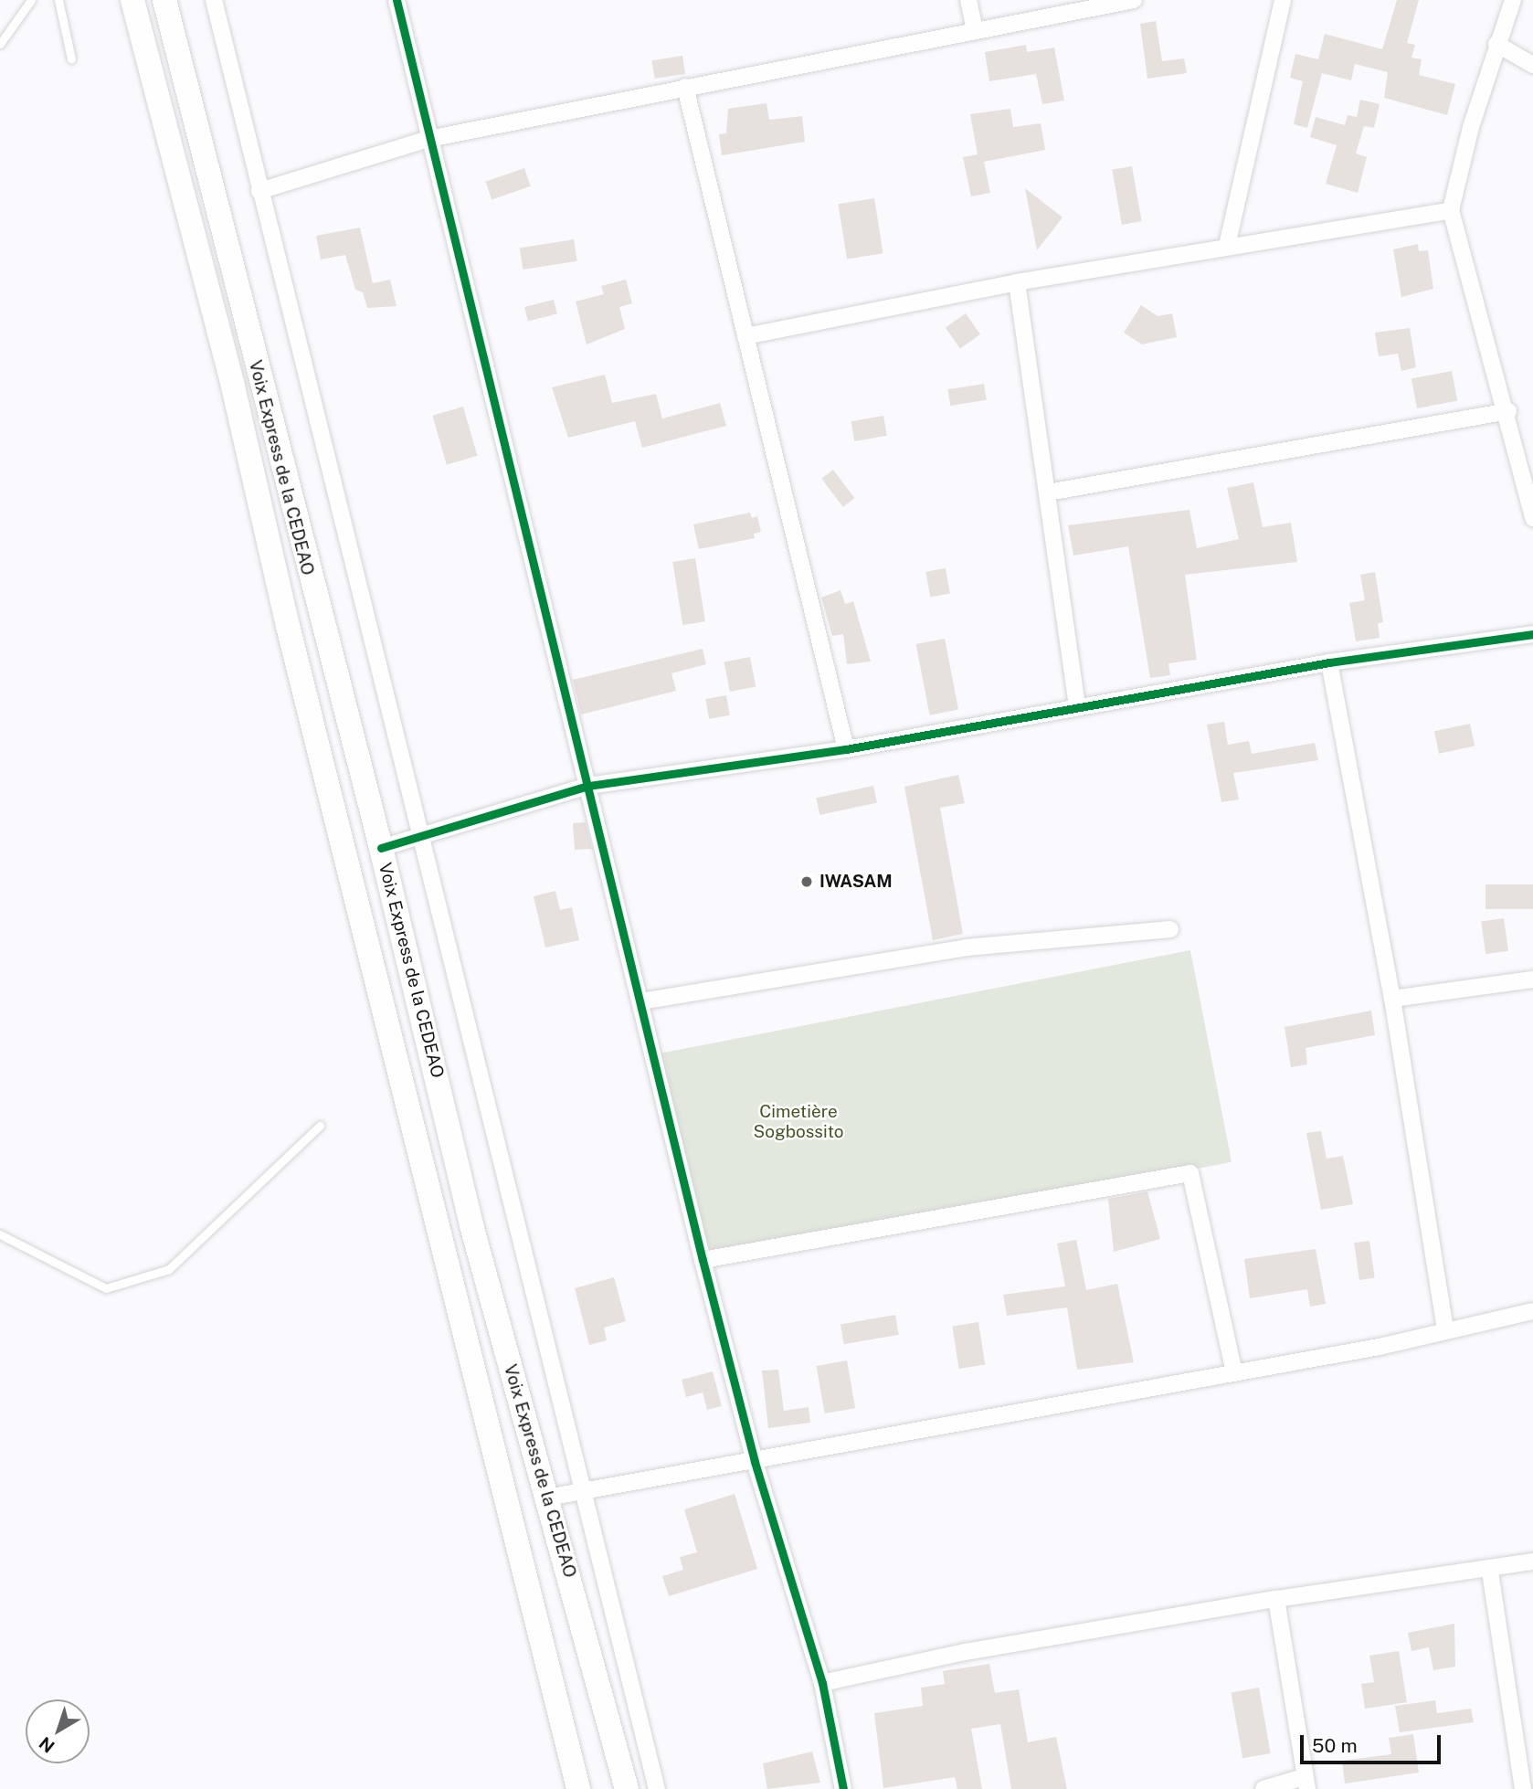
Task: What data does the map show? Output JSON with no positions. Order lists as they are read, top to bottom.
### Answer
{
  "streets": {
    "main road": ["Voix Express de la CEDEAO"]
  },
  "parks": ["Cimetière Sogbossito"],
  "places": ["IWASAM"],
  "scale_bar": "50 m",
  "north": "bottom left"
}
